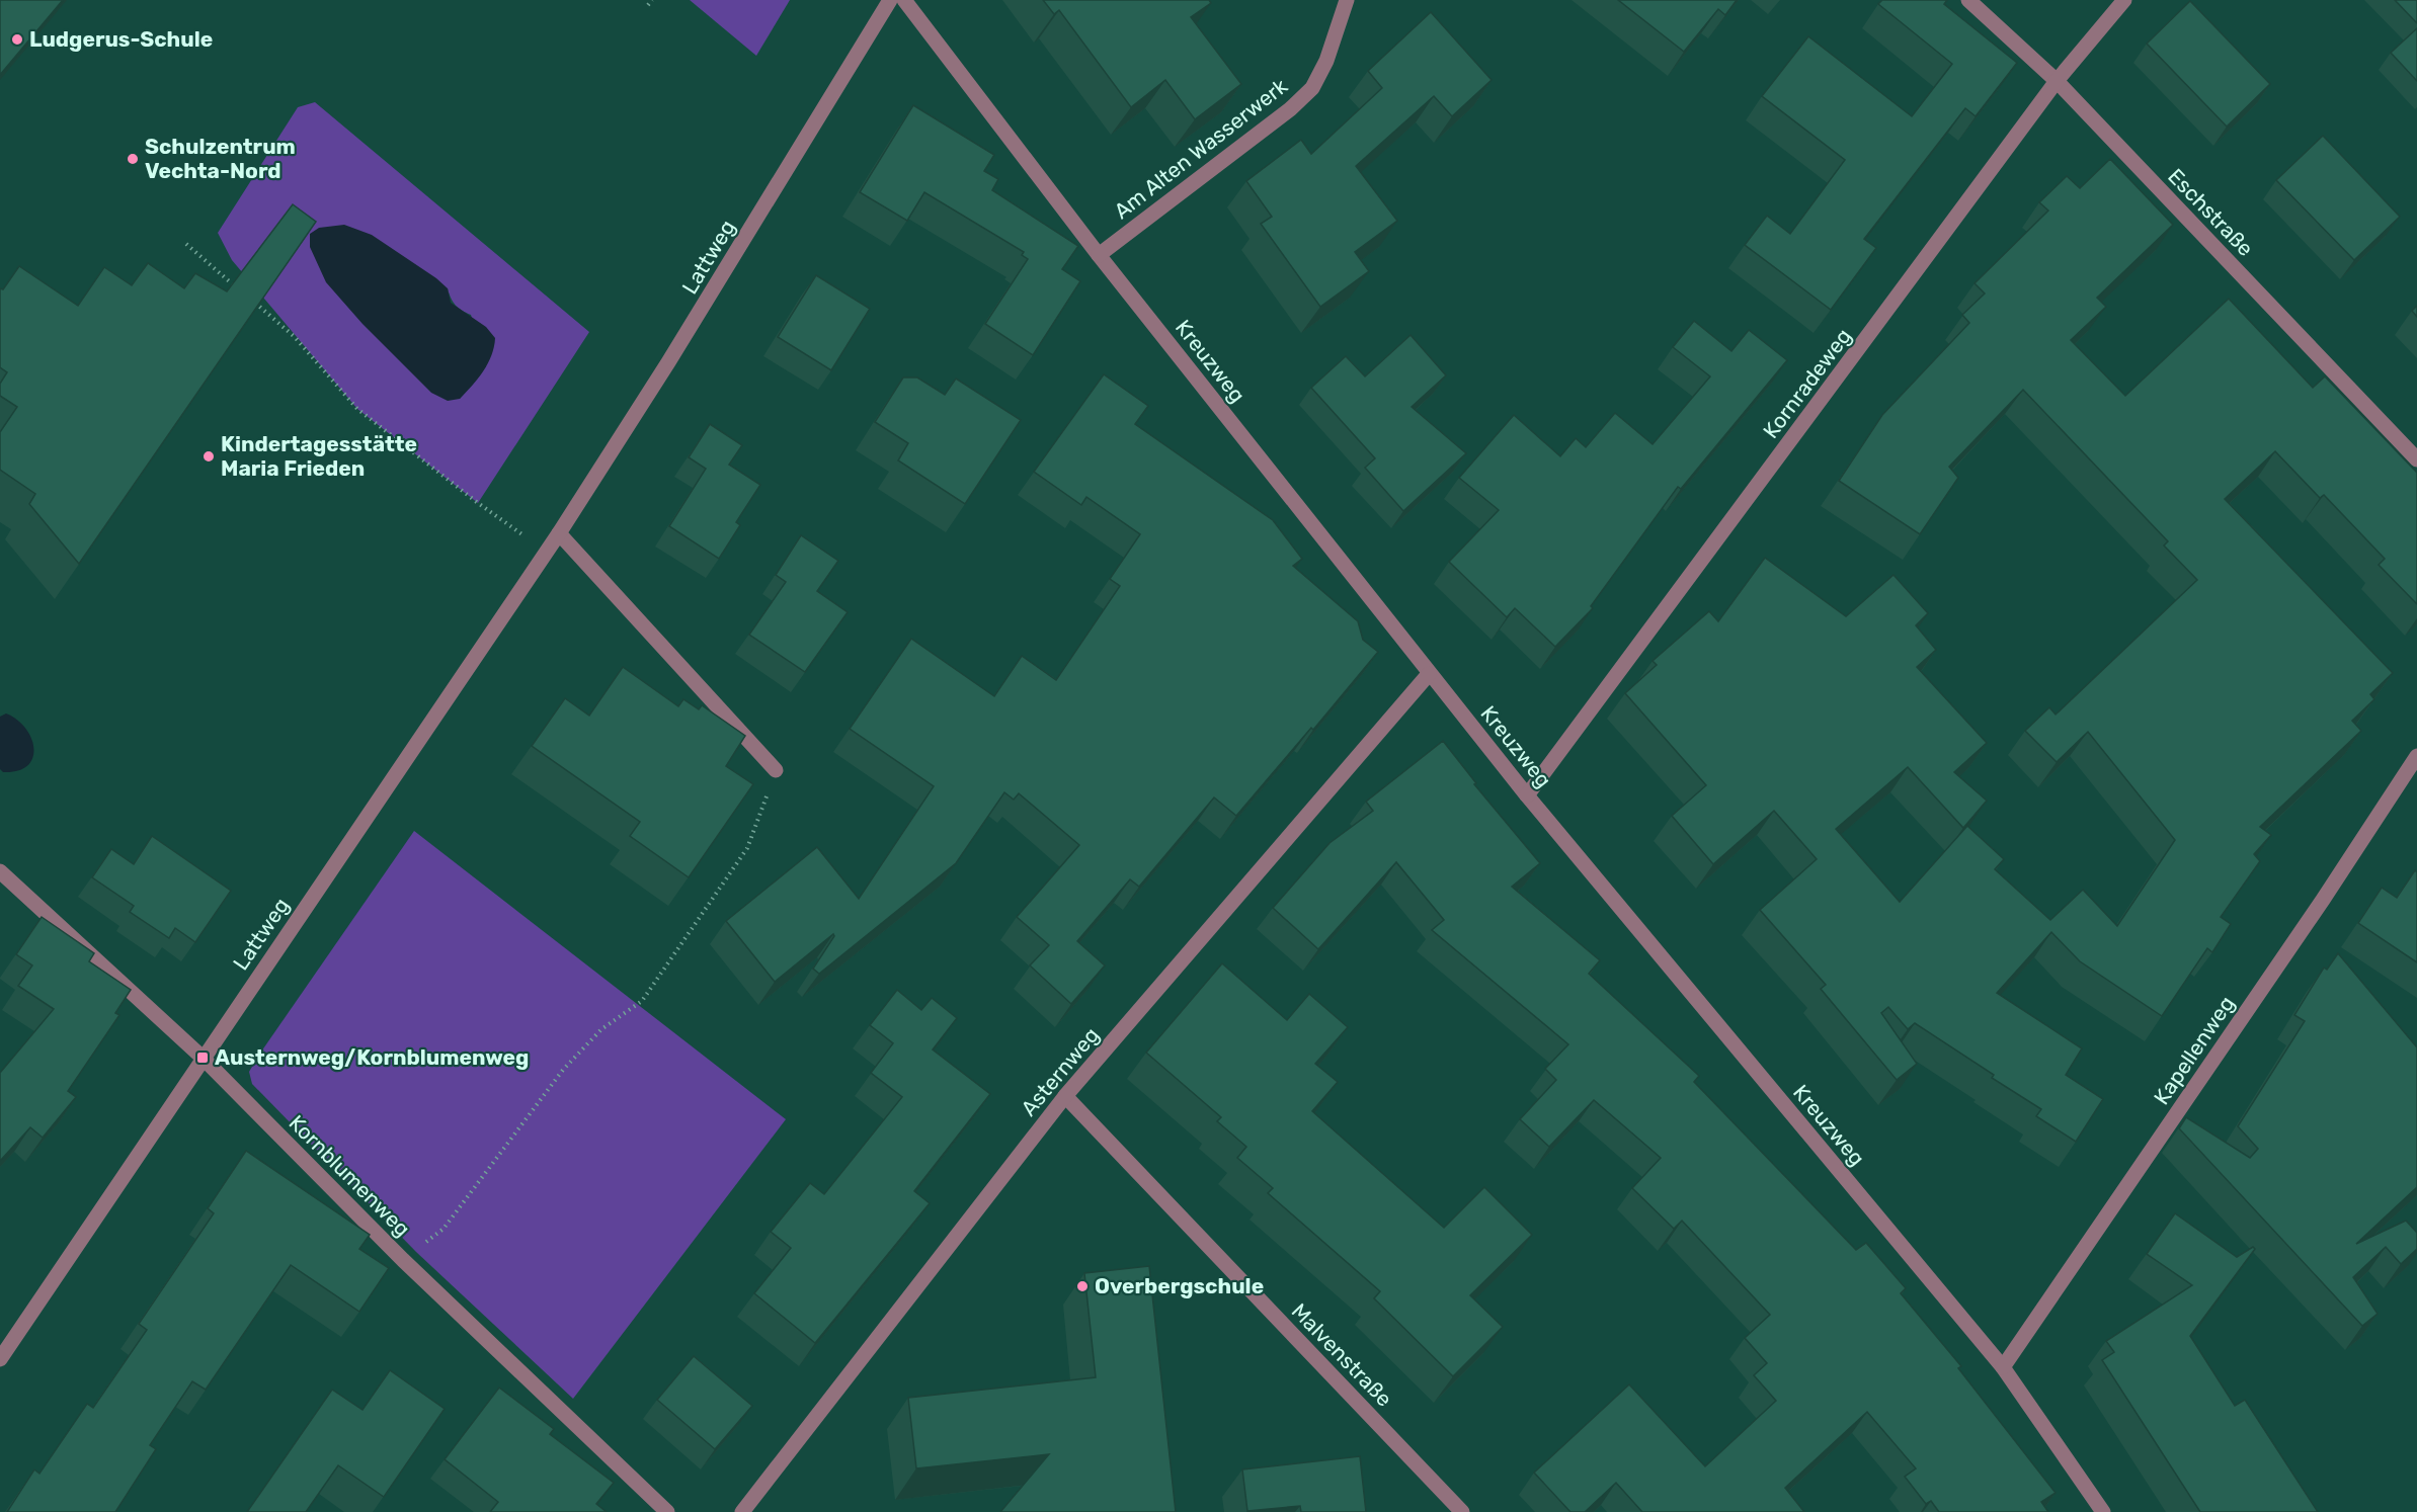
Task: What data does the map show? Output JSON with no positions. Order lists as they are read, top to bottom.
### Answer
{
  "streets": {
    "street": [
      "Am Alten Wasserwerk",
      "Eschstraße",
      "Lattweg",
      "Kreuzweg",
      "Kornradeweg",
      "Kapellenweg",
      "Asternweg",
      "Kornblumenweg",
      "Malvenstraße"
    ]
  },
  "crossings": [
    ["Am Alten Wasserwerk", "Kreuzweg"],
    ["Eschstraße", "Kornradeweg"],
    ["Lattweg", "Kornblumenweg"],
    ["Kreuzweg", "Kornradeweg"],
    ["Kreuzweg", "Kapellenweg"],
    ["Kreuzweg", "Asternweg"],
    ["Asternweg", "Malvenstraße"]
  ],
  "places": {
    "other": [
      "Ludgerus-Schule",
      "Schulzentrum Vechta-Nord",
      "Kindertagesstätte Maria Frieden",
      "Overbergschule"
    ],
    "transit": ["Austernweg/Kornblumenweg"]
  }
}
